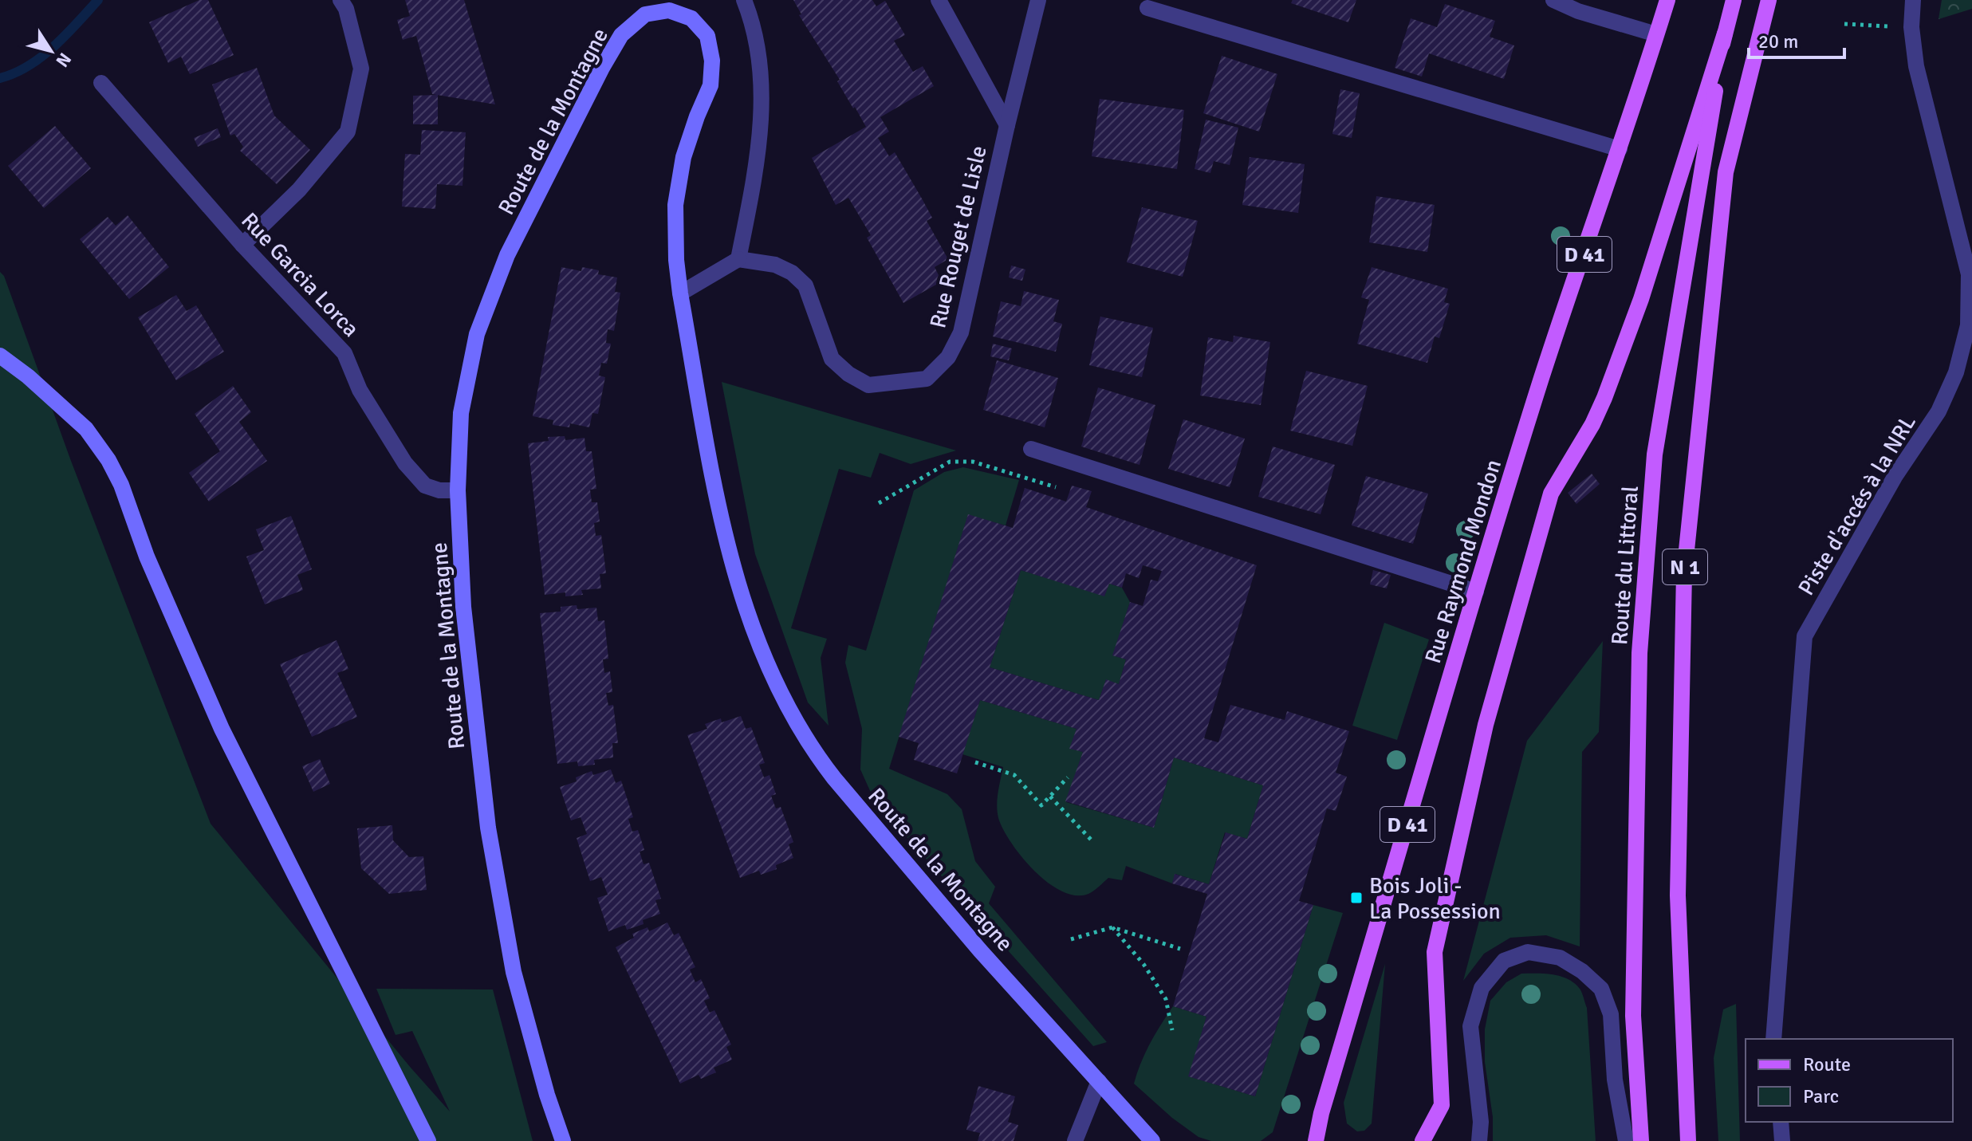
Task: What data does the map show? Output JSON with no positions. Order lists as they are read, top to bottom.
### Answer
{
  "streets": {
    "main road": [
      "Route de la Montagne",
      "D 41",
      "Rue Raymond Mondon",
      "Route du Littoral",
      "N 1"
    ],
    "street": ["Rue Rouget de Lisle", "Rue Garcia Lorca", "Piste d'accés à la NRL"]
  },
  "crossings": [
    ["Route de la Montagne", "Rue Garcia Lorca"]
  ],
  "places": {
    "transit": ["Bois Joli - La Possession"]
  },
  "legend": ["Route", "Parc"],
  "scale_bar": "20 m",
  "north": "bottom right"
}
